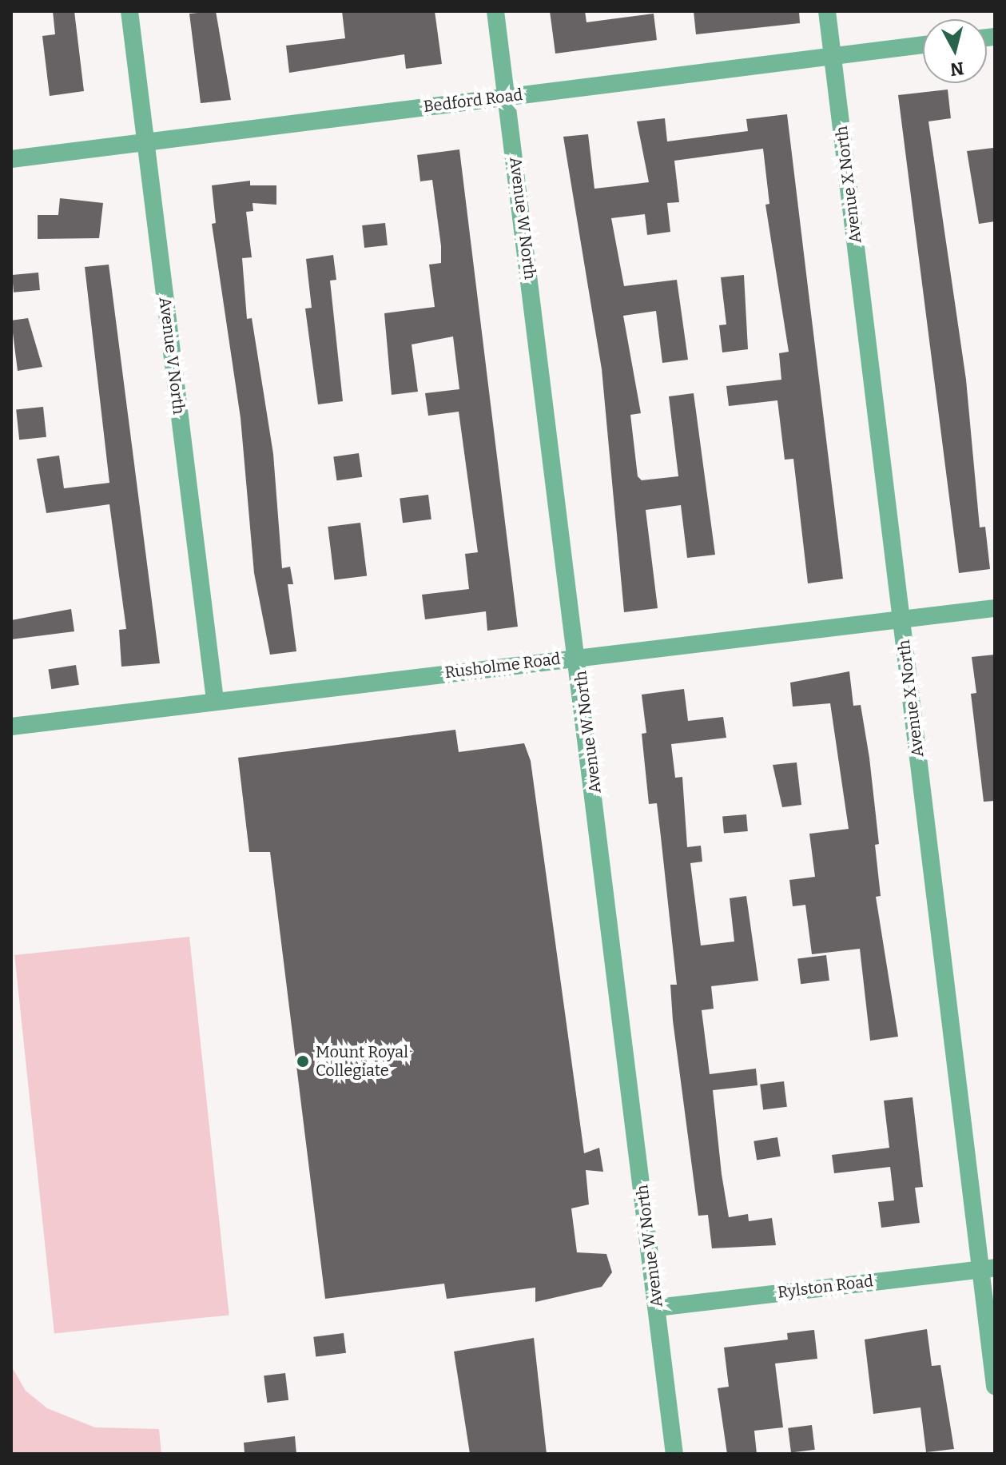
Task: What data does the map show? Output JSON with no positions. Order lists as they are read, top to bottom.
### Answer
{
  "streets": {
    "street": [
      "Bedford Road",
      "Avenue X North",
      "Avenue W North",
      "Avenue V North",
      "Rusholme Road",
      "Rylston Road"
    ]
  },
  "crossings": [
    ["Bedford Road", "Avenue X North"],
    ["Bedford Road", "Avenue W North"],
    ["Bedford Road", "Avenue V North"],
    ["Avenue X North", "Rusholme Road"],
    ["Avenue X North", "Rylston Road"],
    ["Avenue W North", "Rusholme Road"],
    ["Avenue W North", "Rylston Road"],
    ["Avenue V North", "Rusholme Road"]
  ],
  "places": ["Mount Royal Collegiate"],
  "north": "bottom"
}
